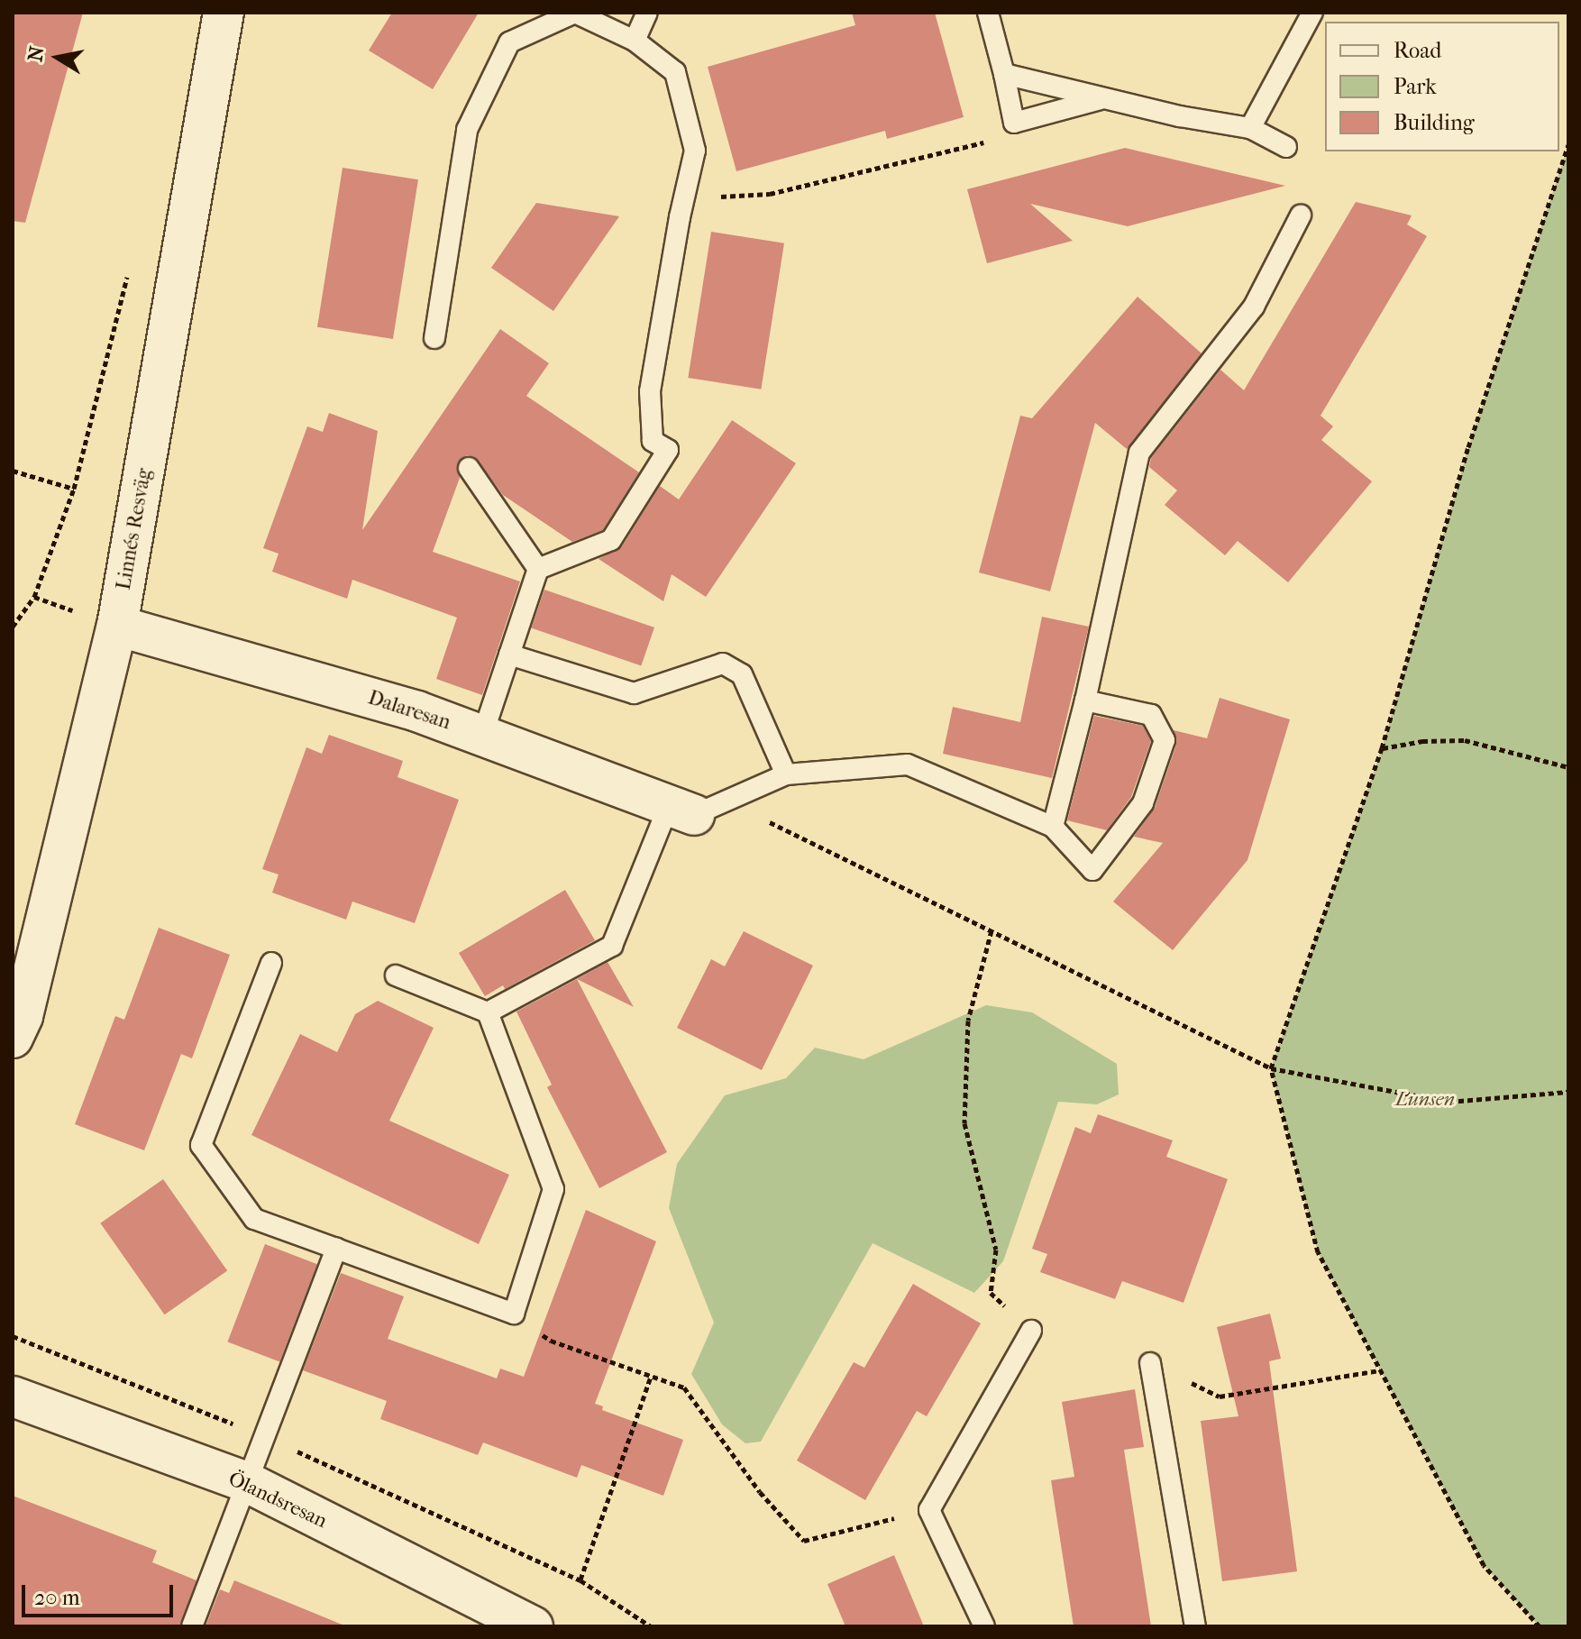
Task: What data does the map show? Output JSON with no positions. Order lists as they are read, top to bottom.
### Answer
{
  "streets": {
    "street": ["Linnés Resväg", "Dalaresan", "Ölandsresan"]
  },
  "crossings": [
    ["Linnés Resväg", "Dalaresan"]
  ],
  "parks": ["Lunsen"],
  "legend": ["Road", "Park", "Building"],
  "scale_bar": "20 m",
  "north": "left"
}
